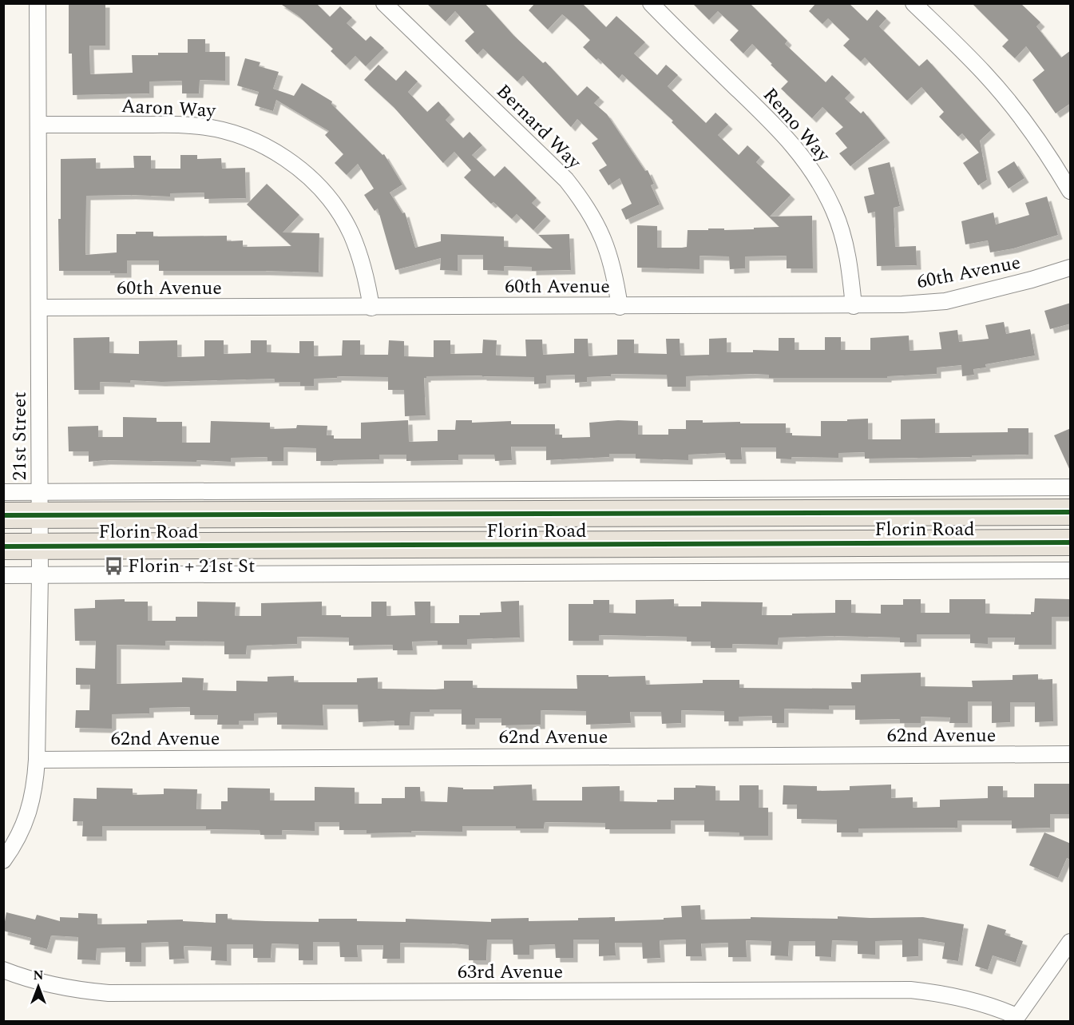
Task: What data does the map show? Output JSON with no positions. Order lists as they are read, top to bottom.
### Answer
{
  "streets": {
    "main road": ["Florin Road"],
    "street": [
      "Aaron Way",
      "Remo Way",
      "Bernard Way",
      "60th Avenue",
      "21st Street",
      "62nd Avenue",
      "63rd Avenue"
    ]
  },
  "crossings": [
    ["Aaron Way", "60th Avenue"],
    ["Aaron Way", "21st Street"],
    ["Remo Way", "60th Avenue"],
    ["Bernard Way", "60th Avenue"],
    ["60th Avenue", "21st Street"],
    ["21st Street", "Florin Road"],
    ["21st Street", "62nd Avenue"]
  ],
  "places": {
    "bus stop": ["Florin + 21st St"]
  },
  "north": "top"
}
